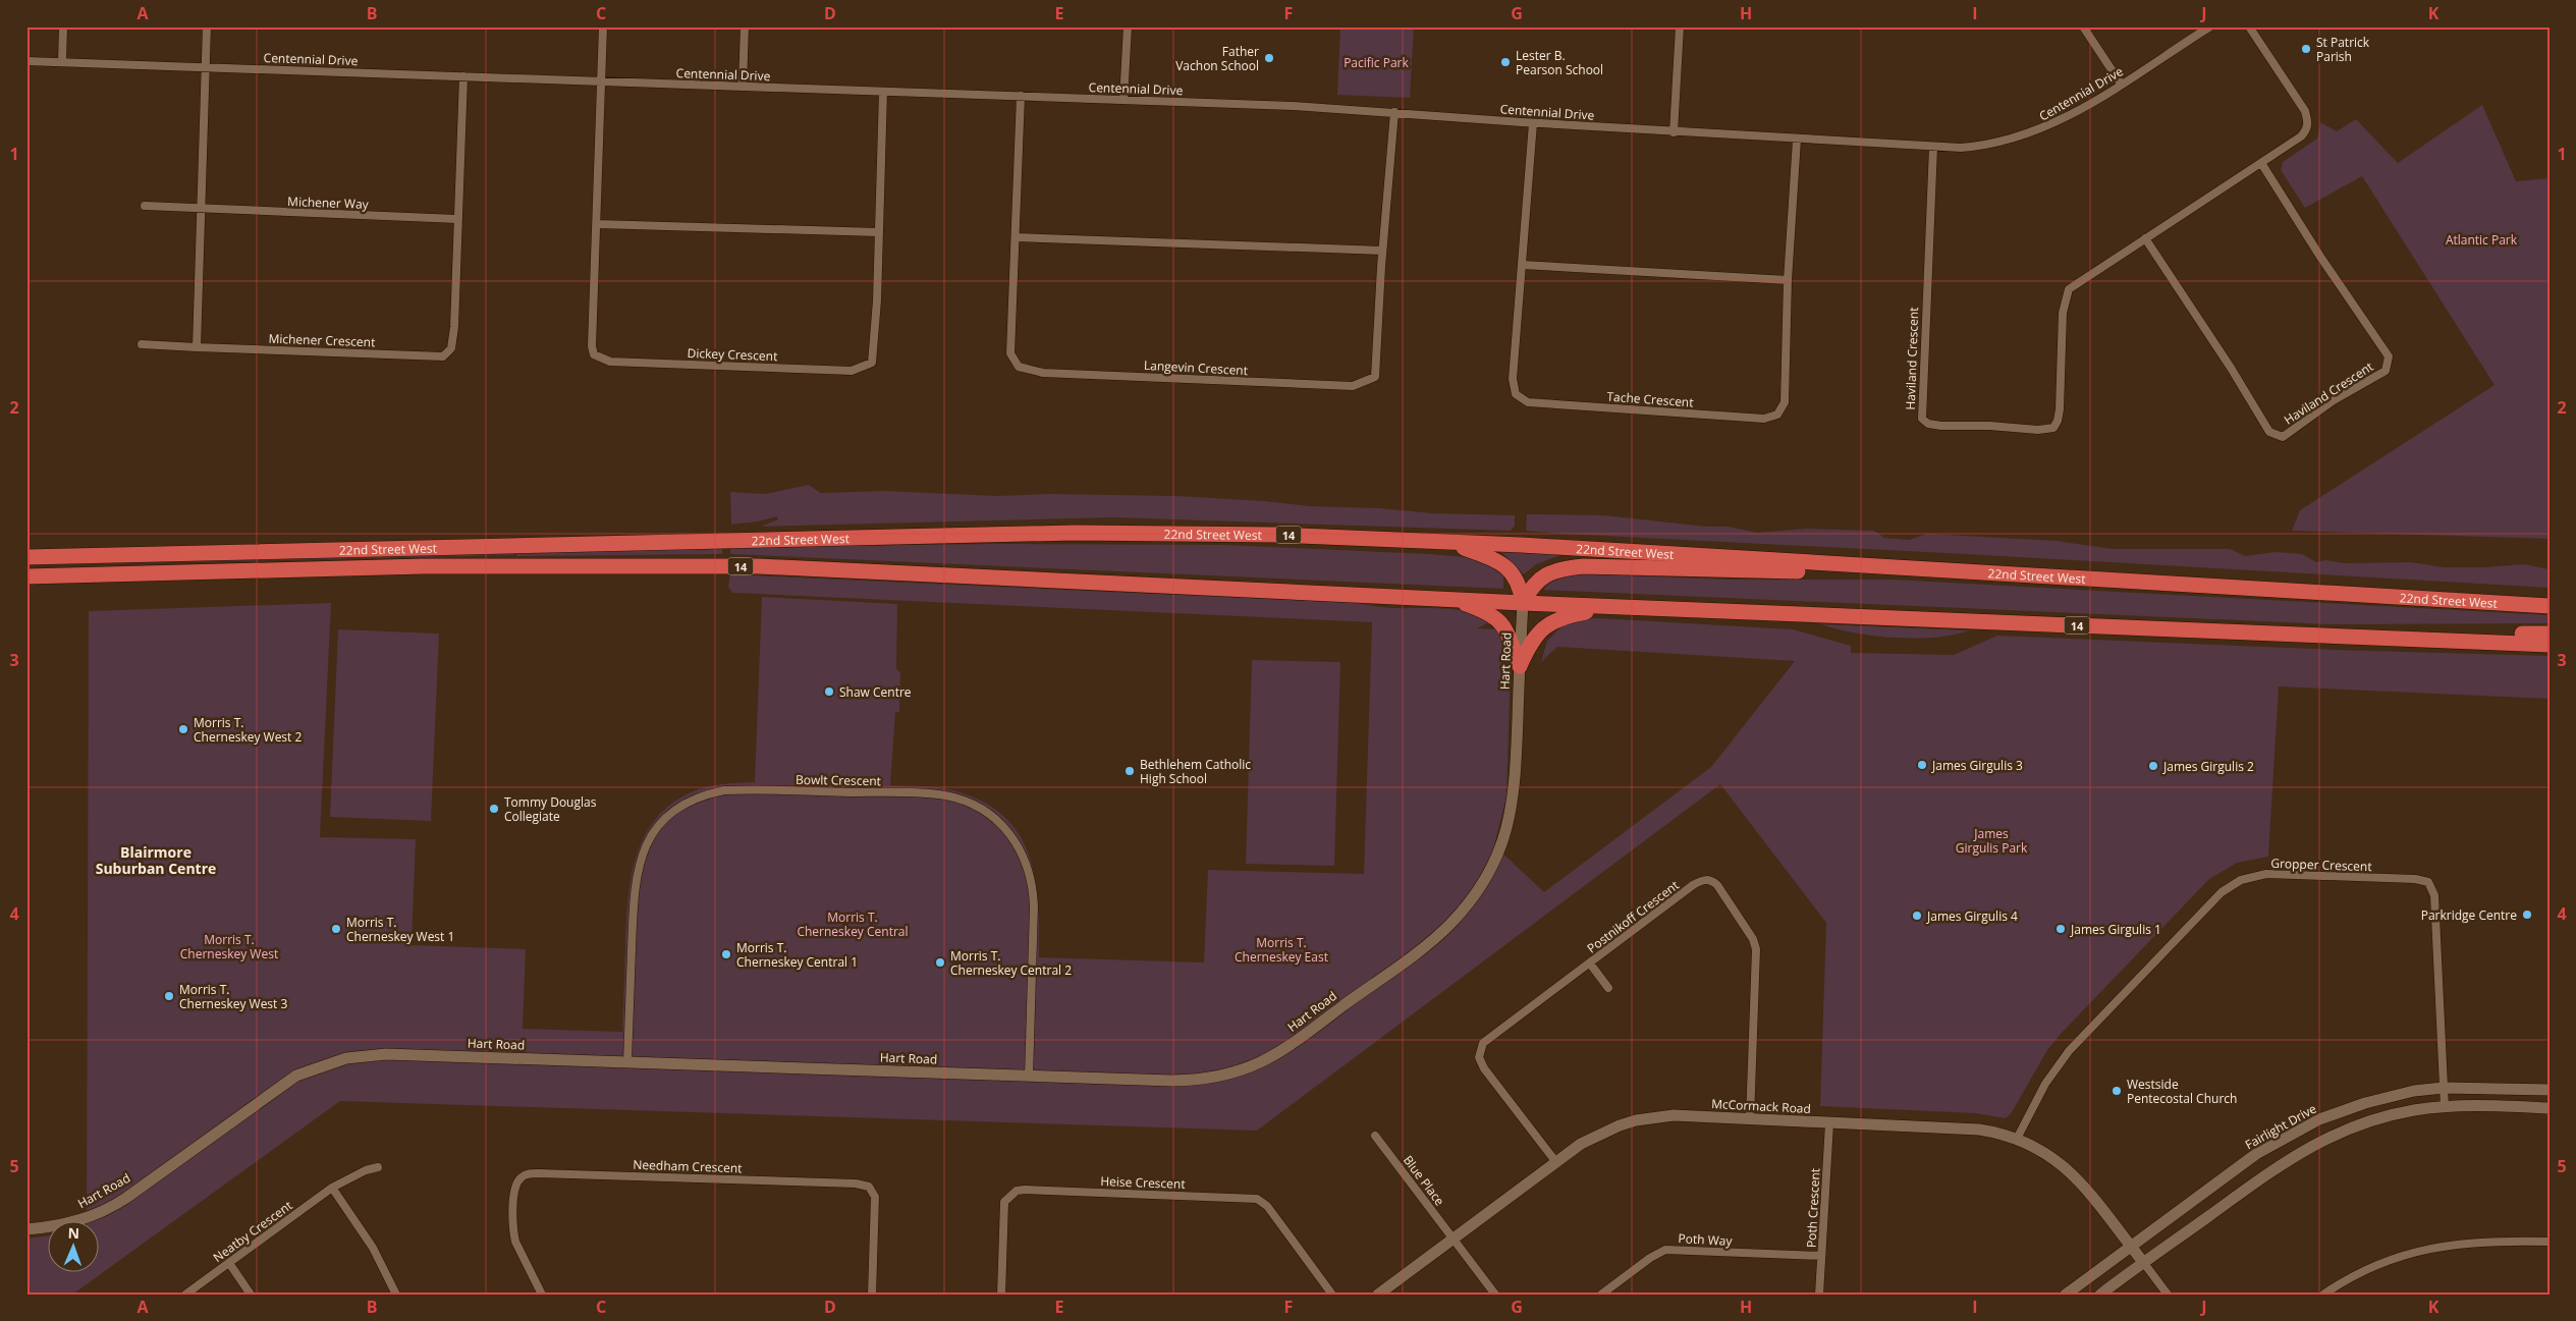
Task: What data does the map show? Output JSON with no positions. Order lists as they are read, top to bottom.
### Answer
{
  "streets": {
    "highway": ["22nd Street West", "14"],
    "street": [
      "Centennial Drive",
      "Michener Way",
      "Michener Crescent",
      "Dickey Crescent",
      "Haviland Crescent",
      "Langevin Crescent",
      "Tache Crescent",
      "Hart Road",
      "Bowlt Crescent",
      "Gropper Crescent",
      "Postnikoff Crescent",
      "McCormack Road",
      "Fairlight Drive",
      "Needham Crescent",
      "Blue Place",
      "Heise Crescent",
      "Poth Crescent",
      "Neatby Crescent",
      "Poth Way"
    ]
  },
  "crossings": [
    ["Centennial Drive", "Michener Crescent"],
    ["Centennial Drive", "Dickey Crescent"],
    ["Centennial Drive", "Haviland Crescent"],
    ["Centennial Drive", "Langevin Crescent"],
    ["Centennial Drive", "Tache Crescent"],
    ["Michener Way", "Michener Crescent"],
    ["22nd Street West", "Hart Road"],
    ["Hart Road", "Bowlt Crescent"],
    ["Gropper Crescent", "McCormack Road"],
    ["Gropper Crescent", "Fairlight Drive"],
    ["Postnikoff Crescent", "McCormack Road"],
    ["McCormack Road", "Fairlight Drive"],
    ["McCormack Road", "Blue Place"],
    ["McCormack Road", "Poth Crescent"],
    ["Poth Crescent", "Poth Way"]
  ],
  "districts": ["Blairmore Suburban Centre"],
  "parks": [
    "Pacific Park",
    "Atlantic Park",
    "James Girgulis Park",
    "Morris T. Cherneskey Central",
    "Morris T. Cherneskey West",
    "Morris T. Cherneskey East"
  ],
  "places": [
    "St Patrick Parish",
    "Father Vachon School",
    "Lester B. Pearson School",
    "Shaw Centre",
    "Morris T. Cherneskey West 2",
    "James Girgulis 3",
    "James Girgulis 2",
    "Bethlehem Catholic High School",
    "Tommy Douglas Collegiate",
    "Parkridge Centre",
    "James Girgulis 4",
    "Morris T. Cherneskey West 1",
    "James Girgulis 1",
    "Morris T. Cherneskey Central 1",
    "Morris T. Cherneskey Central 2",
    "Morris T. Cherneskey West 3",
    "Westside Pentecostal Church"
  ],
  "north": "top",
  "grid": {
    "columns": [
      "A",
      "B",
      "C",
      "D",
      "E",
      "F",
      "G",
      "H",
      "I",
      "J",
      "K"
    ],
    "rows": [
      "1",
      "2",
      "3",
      "4",
      "5"
    ]
  }
}
